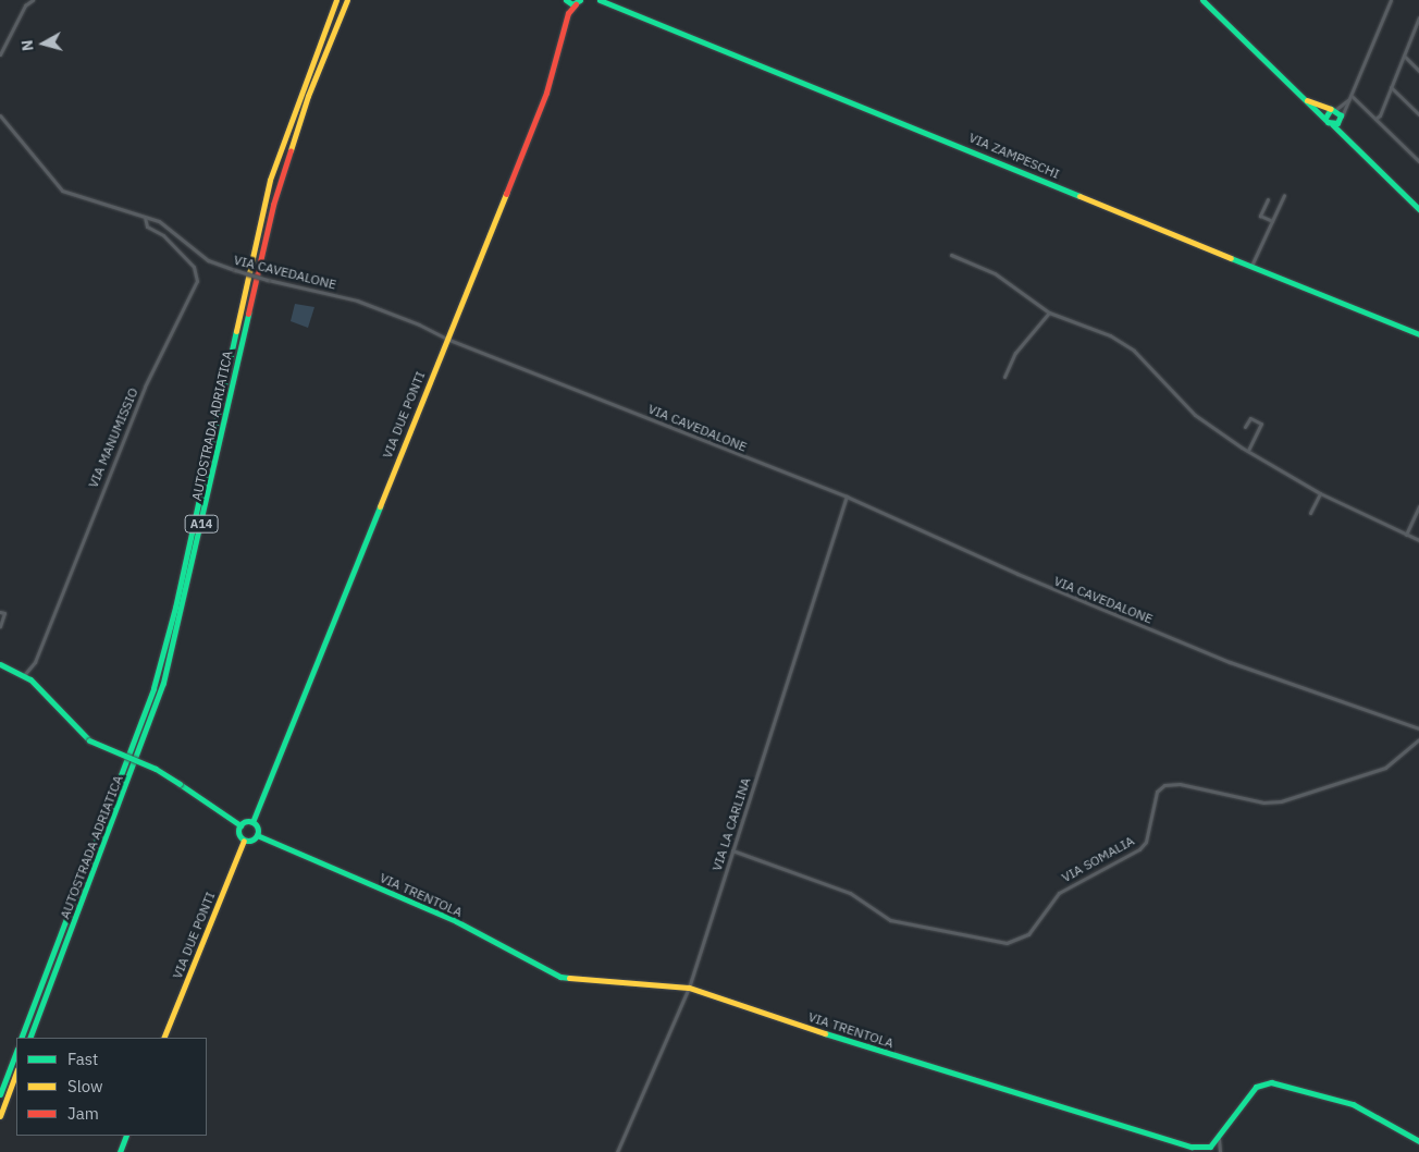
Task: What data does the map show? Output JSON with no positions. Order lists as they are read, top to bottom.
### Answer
{
  "streets": {
    "main road": [
      "VIA ZAMPESCHI",
      "VIA DUE PONTI",
      "AUTOSTRADA ADRIATICA",
      "A14",
      "VIA TRENTOLA"
    ],
    "street": [
      "VIA CAVEDALONE",
      "VIA MANUMISSIO",
      "VIA LA CARLINA",
      "VIA SOMALIA"
    ]
  },
  "crossings": [
    ["VIA CAVEDALONE", "VIA DUE PONTI"],
    ["VIA CAVEDALONE", "VIA MANUMISSIO"],
    ["VIA CAVEDALONE", "VIA LA CARLINA"],
    ["VIA DUE PONTI", "VIA TRENTOLA"],
    ["VIA LA CARLINA", "VIA SOMALIA"],
    ["VIA LA CARLINA", "VIA TRENTOLA"]
  ],
  "legend": ["Fast", "Slow", "Jam"],
  "north": "left"
}
